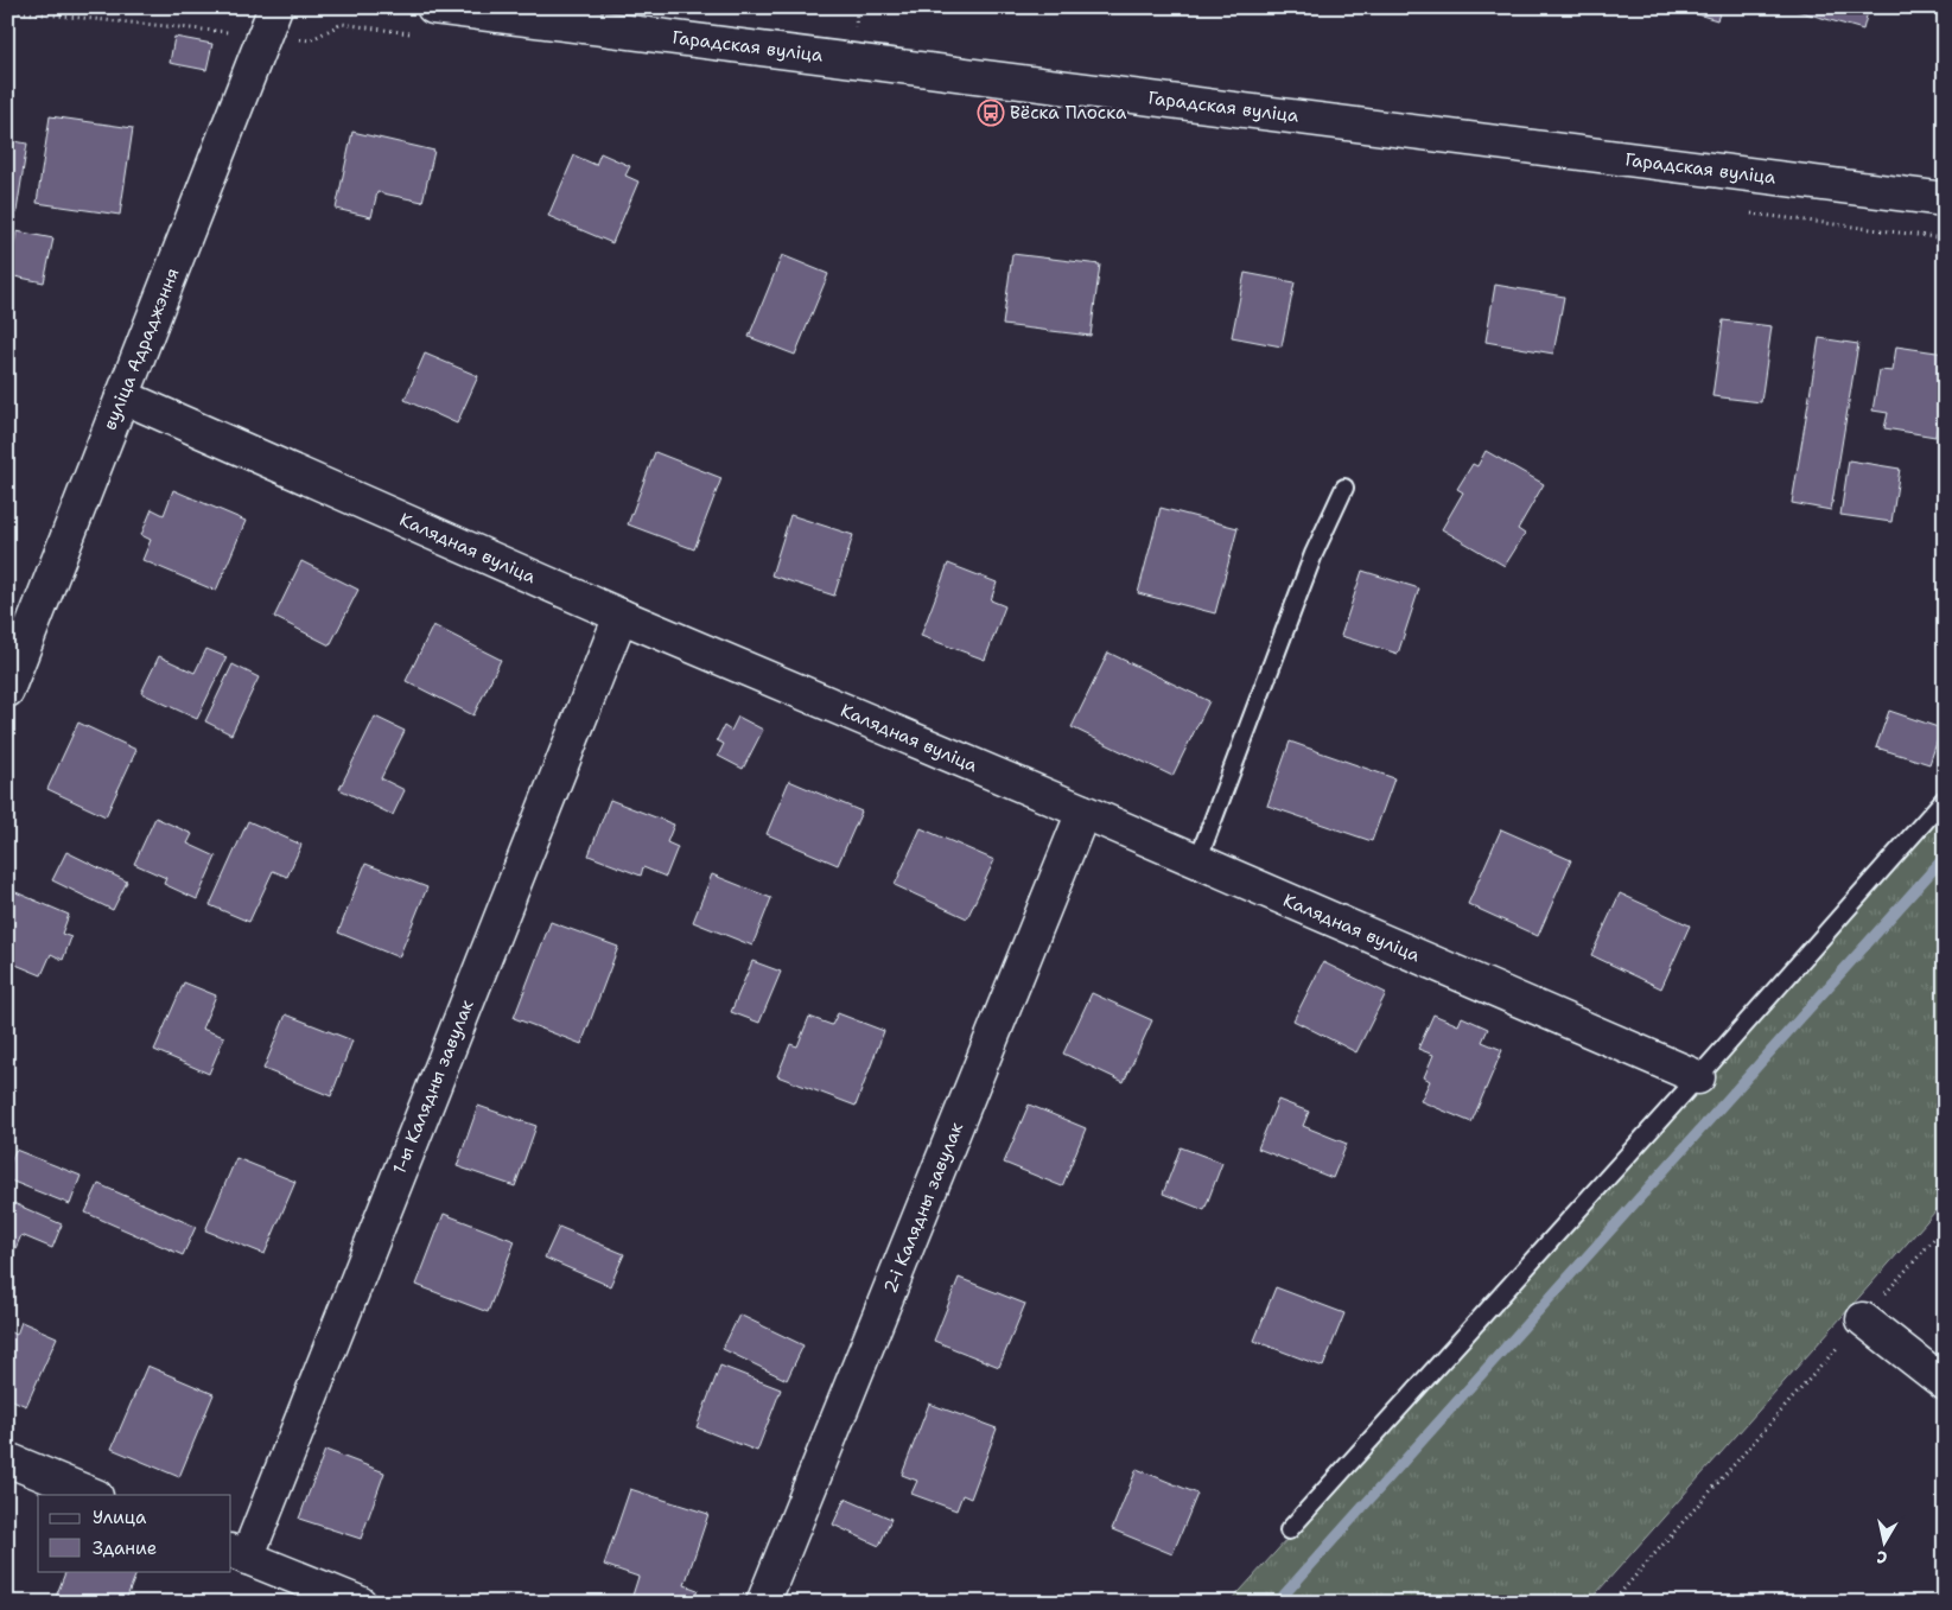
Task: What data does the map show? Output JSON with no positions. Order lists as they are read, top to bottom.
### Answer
{
  "streets": {
    "street": [
      "Гарадская вуліца",
      "вуліца Адраджэння",
      "Калядная вуліца",
      "1-ы Калядны завулак",
      "2-і Калядны завулак"
    ]
  },
  "crossings": [
    ["вуліца Адраджэння", "Калядная вуліца"],
    ["Калядная вуліца", "1-ы Калядны завулак"],
    ["Калядная вуліца", "2-і Калядны завулак"]
  ],
  "places": {
    "bus stop": ["Вёска Плоска"]
  },
  "legend": ["Улица", "Здание"],
  "north": "bottom"
}
